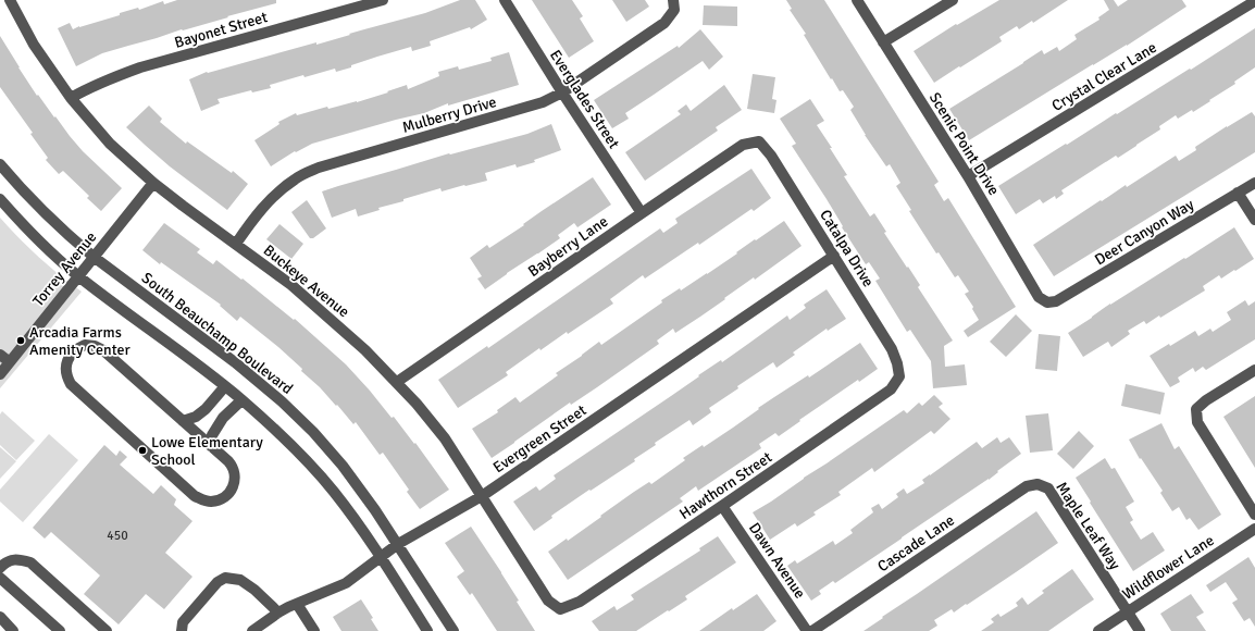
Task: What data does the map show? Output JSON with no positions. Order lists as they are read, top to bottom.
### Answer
{
  "streets": {
    "street": [
      "Bayonet Street",
      "Crystal Clear Lane",
      "Everglades Street",
      "Mulberry Drive",
      "Scenic Point Drive",
      "Deer Canyon Way",
      "Bayberry Lane",
      "Catalpa Drive",
      "Torrey Avenue",
      "Buckeye Avenue",
      "South Beauchamp Boulevard",
      "Evergreen Street",
      "Hawthorn Street",
      "Maple Leaf Way",
      "Cascade Lane",
      "Dawn Avenue",
      "Wildflower Lane"
    ]
  },
  "crossings": [
    ["Bayonet Street", "Buckeye Avenue"],
    ["Crystal Clear Lane", "Scenic Point Drive"],
    ["Everglades Street", "Mulberry Drive"],
    ["Everglades Street", "Bayberry Lane"],
    ["Mulberry Drive", "Buckeye Avenue"],
    ["Scenic Point Drive", "Deer Canyon Way"],
    ["Bayberry Lane", "Catalpa Drive"],
    ["Bayberry Lane", "Buckeye Avenue"],
    ["Catalpa Drive", "Evergreen Street"],
    ["Catalpa Drive", "Hawthorn Street"],
    ["Torrey Avenue", "Buckeye Avenue"],
    ["Torrey Avenue", "South Beauchamp Boulevard"],
    ["Buckeye Avenue", "Evergreen Street"],
    ["Buckeye Avenue", "Hawthorn Street"],
    ["South Beauchamp Boulevard", "Evergreen Street"],
    ["Hawthorn Street", "Dawn Avenue"],
    ["Maple Leaf Way", "Cascade Lane"],
    ["Maple Leaf Way", "Wildflower Lane"]
  ],
  "places": ["Arcadia Farms Amenity Center", "Lowe Elementary School"],
  "house_numbers": ["450"]
}
